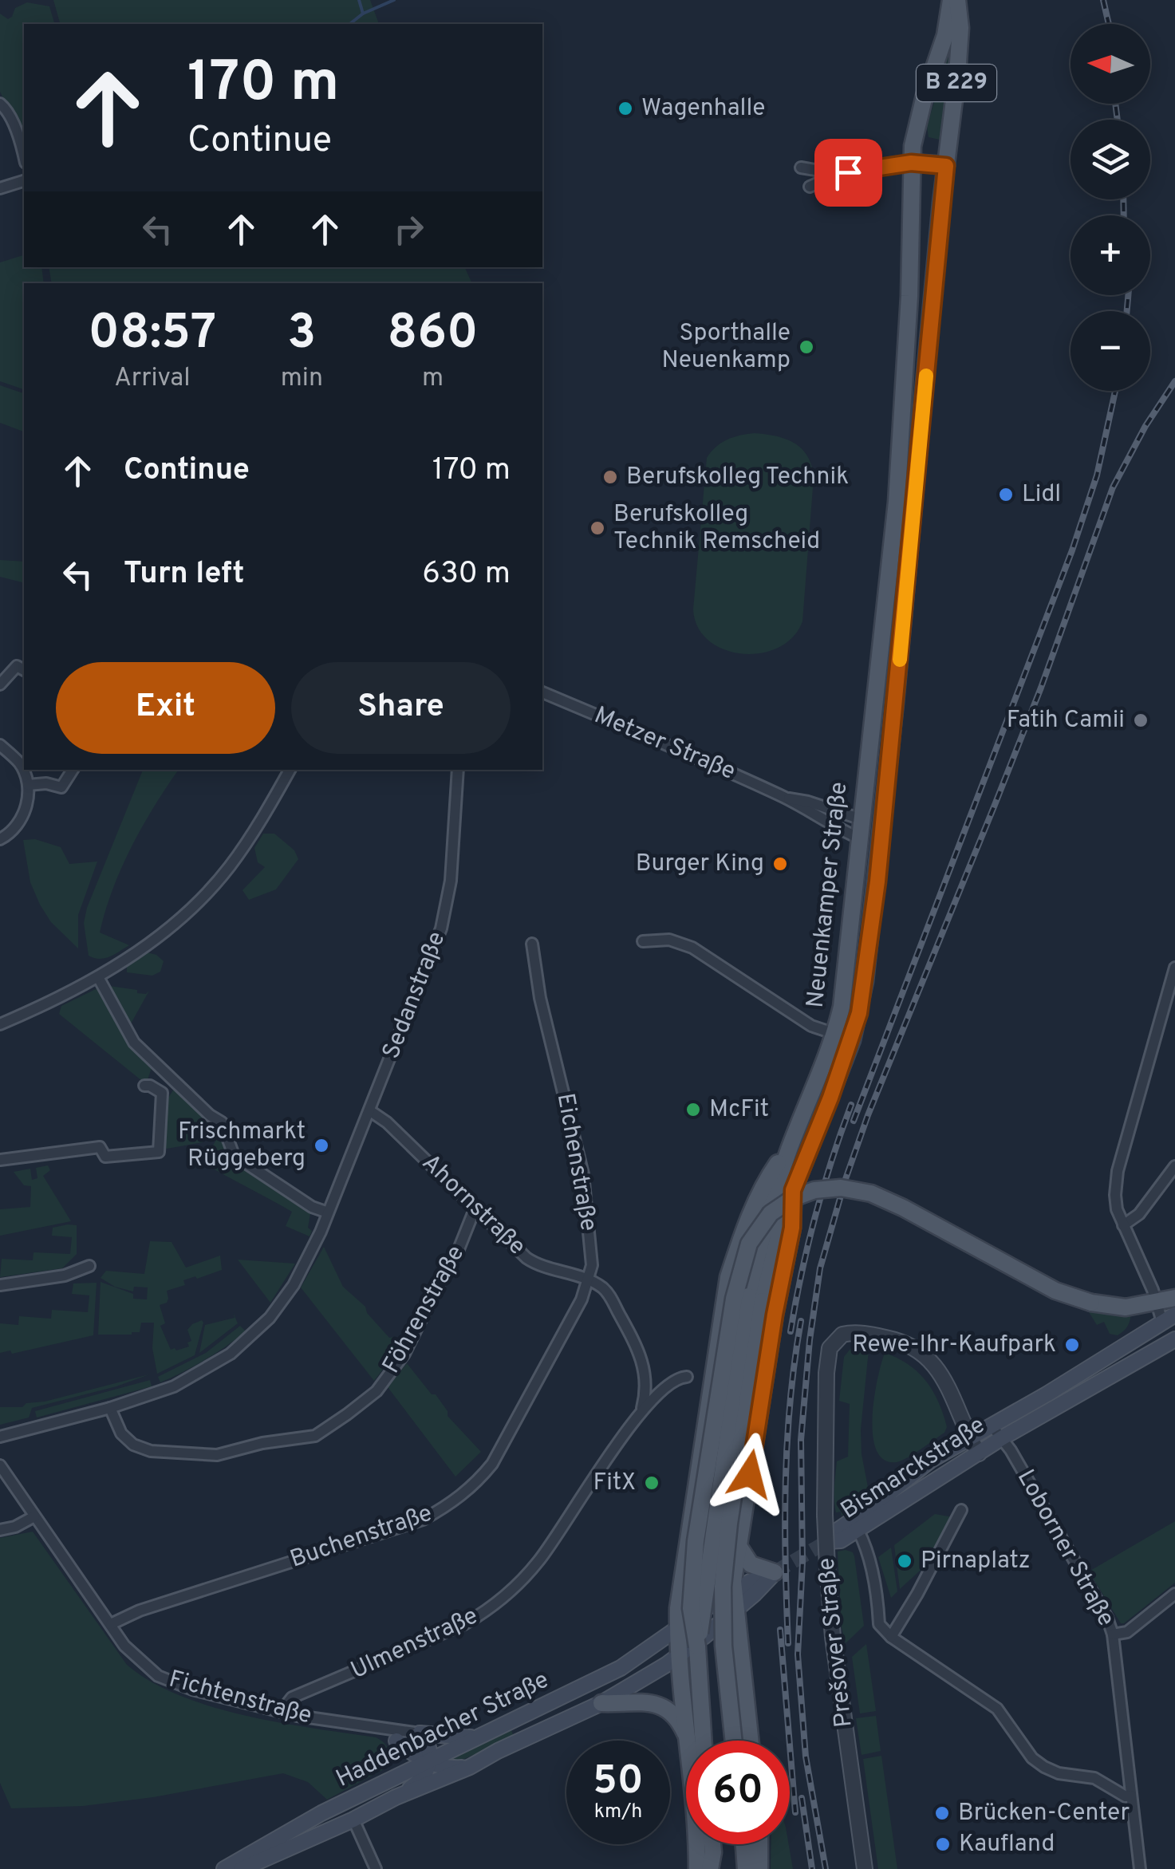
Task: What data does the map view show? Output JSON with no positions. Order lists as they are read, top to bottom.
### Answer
{
  "streets": {
    "main road": [
      "B 229",
      "Neuenkamper Straße",
      "Bismarckstraße",
      "Haddenbacher Straße"
    ],
    "street": [
      "Metzer Straße",
      "Sedanstraße",
      "Eichenstraße",
      "Ahornstraße",
      "Föhrenstraße",
      "Buchenstraße",
      "Loborner Straße",
      "Prešover Straße",
      "Ulmenstraße",
      "Fichtenstraße"
    ]
  },
  "crossings": [
    ["B 229", "Neuenkamper Straße"],
    ["B 229", "Haddenbacher Straße"],
    ["Metzer Straße", "Neuenkamper Straße"],
    ["Sedanstraße", "Ahornstraße"],
    ["Sedanstraße", "Föhrenstraße"],
    ["Eichenstraße", "Ahornstraße"],
    ["Eichenstraße", "Buchenstraße"],
    ["Ahornstraße", "Föhrenstraße"],
    ["Ahornstraße", "Buchenstraße"],
    ["Bismarckstraße", "Loborner Straße"],
    ["Bismarckstraße", "Prešover Straße"],
    ["Buchenstraße", "Fichtenstraße"],
    ["Ulmenstraße", "Fichtenstraße"]
  ],
  "places": [
    "Wagenhalle",
    "Sporthalle Neuenkamp",
    "Berufskolleg Technik",
    "Lidl",
    "Berufskolleg Technik Remscheid",
    "Fatih Camii",
    "Burger King",
    "McFit",
    "Frischmarkt Rüggeberg",
    "Rewe-Ihr-Kaufpark",
    "FitX",
    "Pirnaplatz",
    "Brücken-Center",
    "Kaufland"
  ],
  "north": "left",
  "page": {
    "map_buttons": ["+", "−"],
    "turn": ["170 m", "Continue"],
    "eta": [
      "08:57",
      "Arrival",
      "3",
      "min",
      "860",
      "m"
    ],
    "list": [
      {
        "name": "Continue",
        "value": "170 m"
      },
      {
        "name": "Turn left",
        "value": "630 m"
      }
    ],
    "buttons": ["Exit", "Share"],
    "speed": "50 km/h",
    "limit": "60"
  }
}
